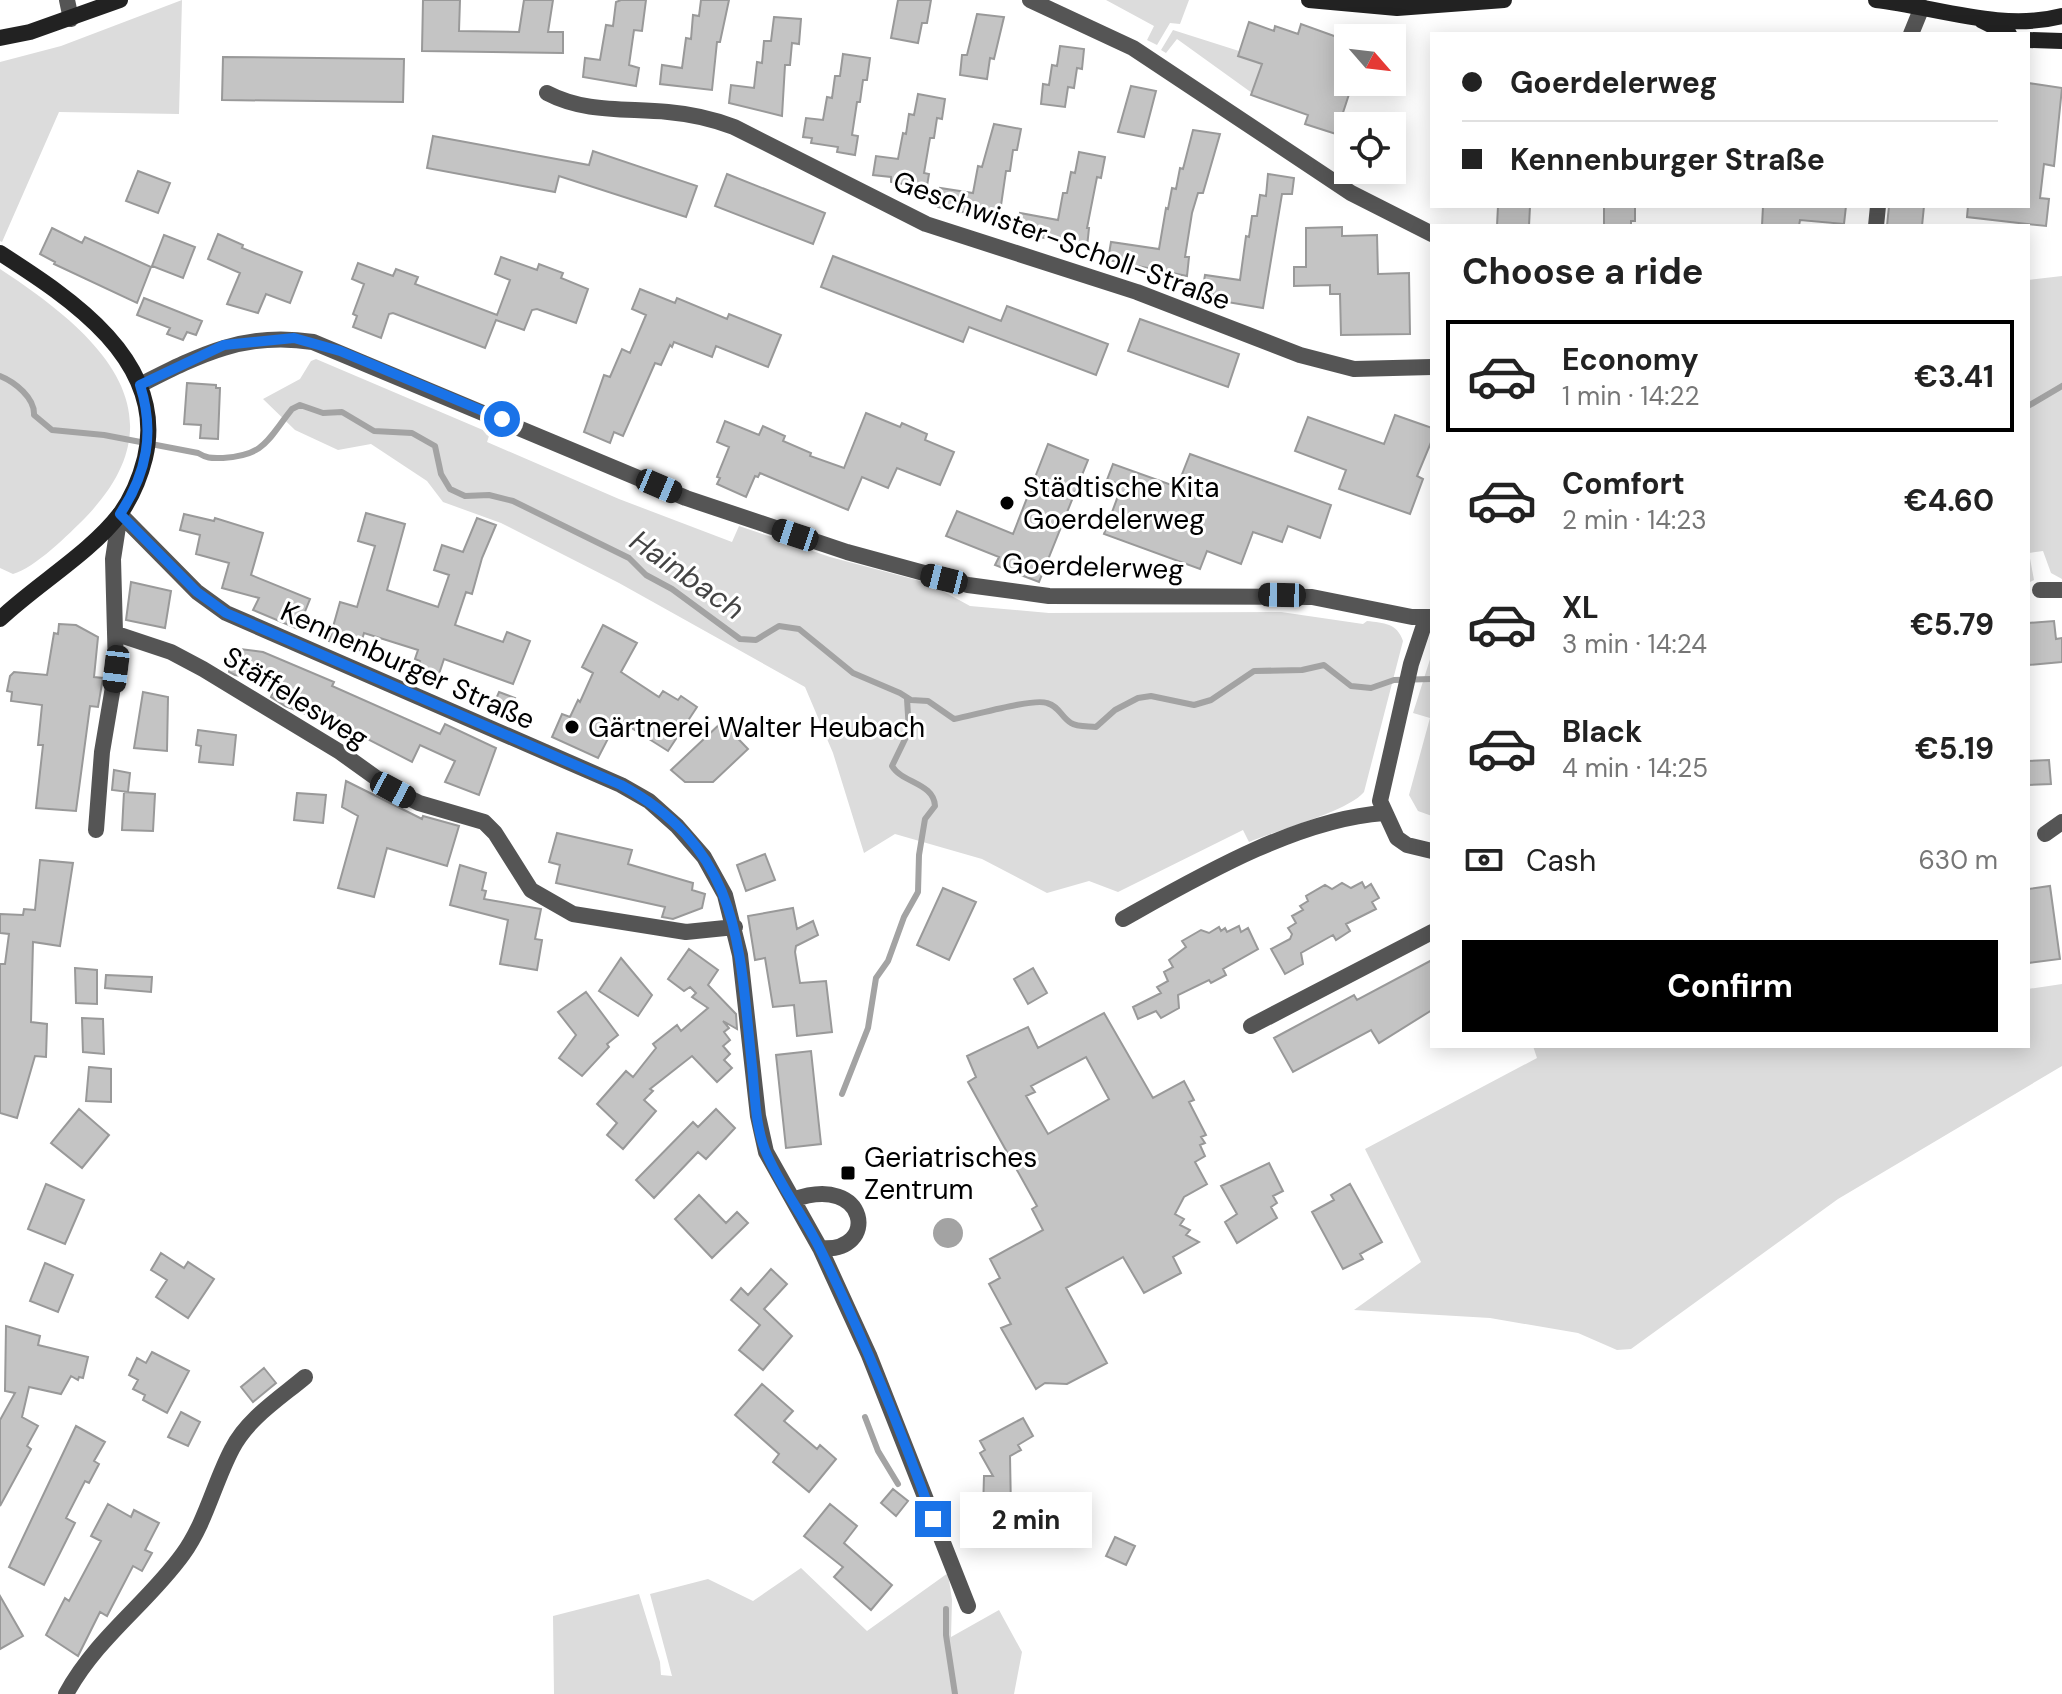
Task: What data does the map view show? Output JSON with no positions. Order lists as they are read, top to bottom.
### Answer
{
  "streets": {
    "street": [
      "Geschwister-Scholl-Straße",
      "Goerdelerweg",
      "Kennenburger Straße",
      "Stäffelesweg"
    ]
  },
  "crossings": [
    ["Kennenburger Straße", "Stäffelesweg"]
  ],
  "water": ["Hainbach"],
  "places": {
    "other": ["Städtische Kita Goerdelerweg", "Gärtnerei Walter Heubach"],
    "transit": ["Geriatrisches Zentrum"]
  },
  "north": "bottom right",
  "page": {
    "banner": ["Goerdelerweg", "Kennenburger Straße"],
    "heading": "Choose a ride",
    "list": [
      {
        "name": "Economy",
        "note": "1 min · 14:22",
        "value": "€3.41"
      },
      {
        "name": "Comfort",
        "note": "2 min · 14:23",
        "value": "€4.60"
      },
      {
        "name": "XL",
        "note": "3 min · 14:24",
        "value": "€5.79"
      },
      {
        "name": "Black",
        "note": "4 min · 14:25",
        "value": "€5.19"
      }
    ],
    "pay": ["Cash", "630 m"],
    "buttons": "Confirm",
    "bubble": "2 min"
  }
}
